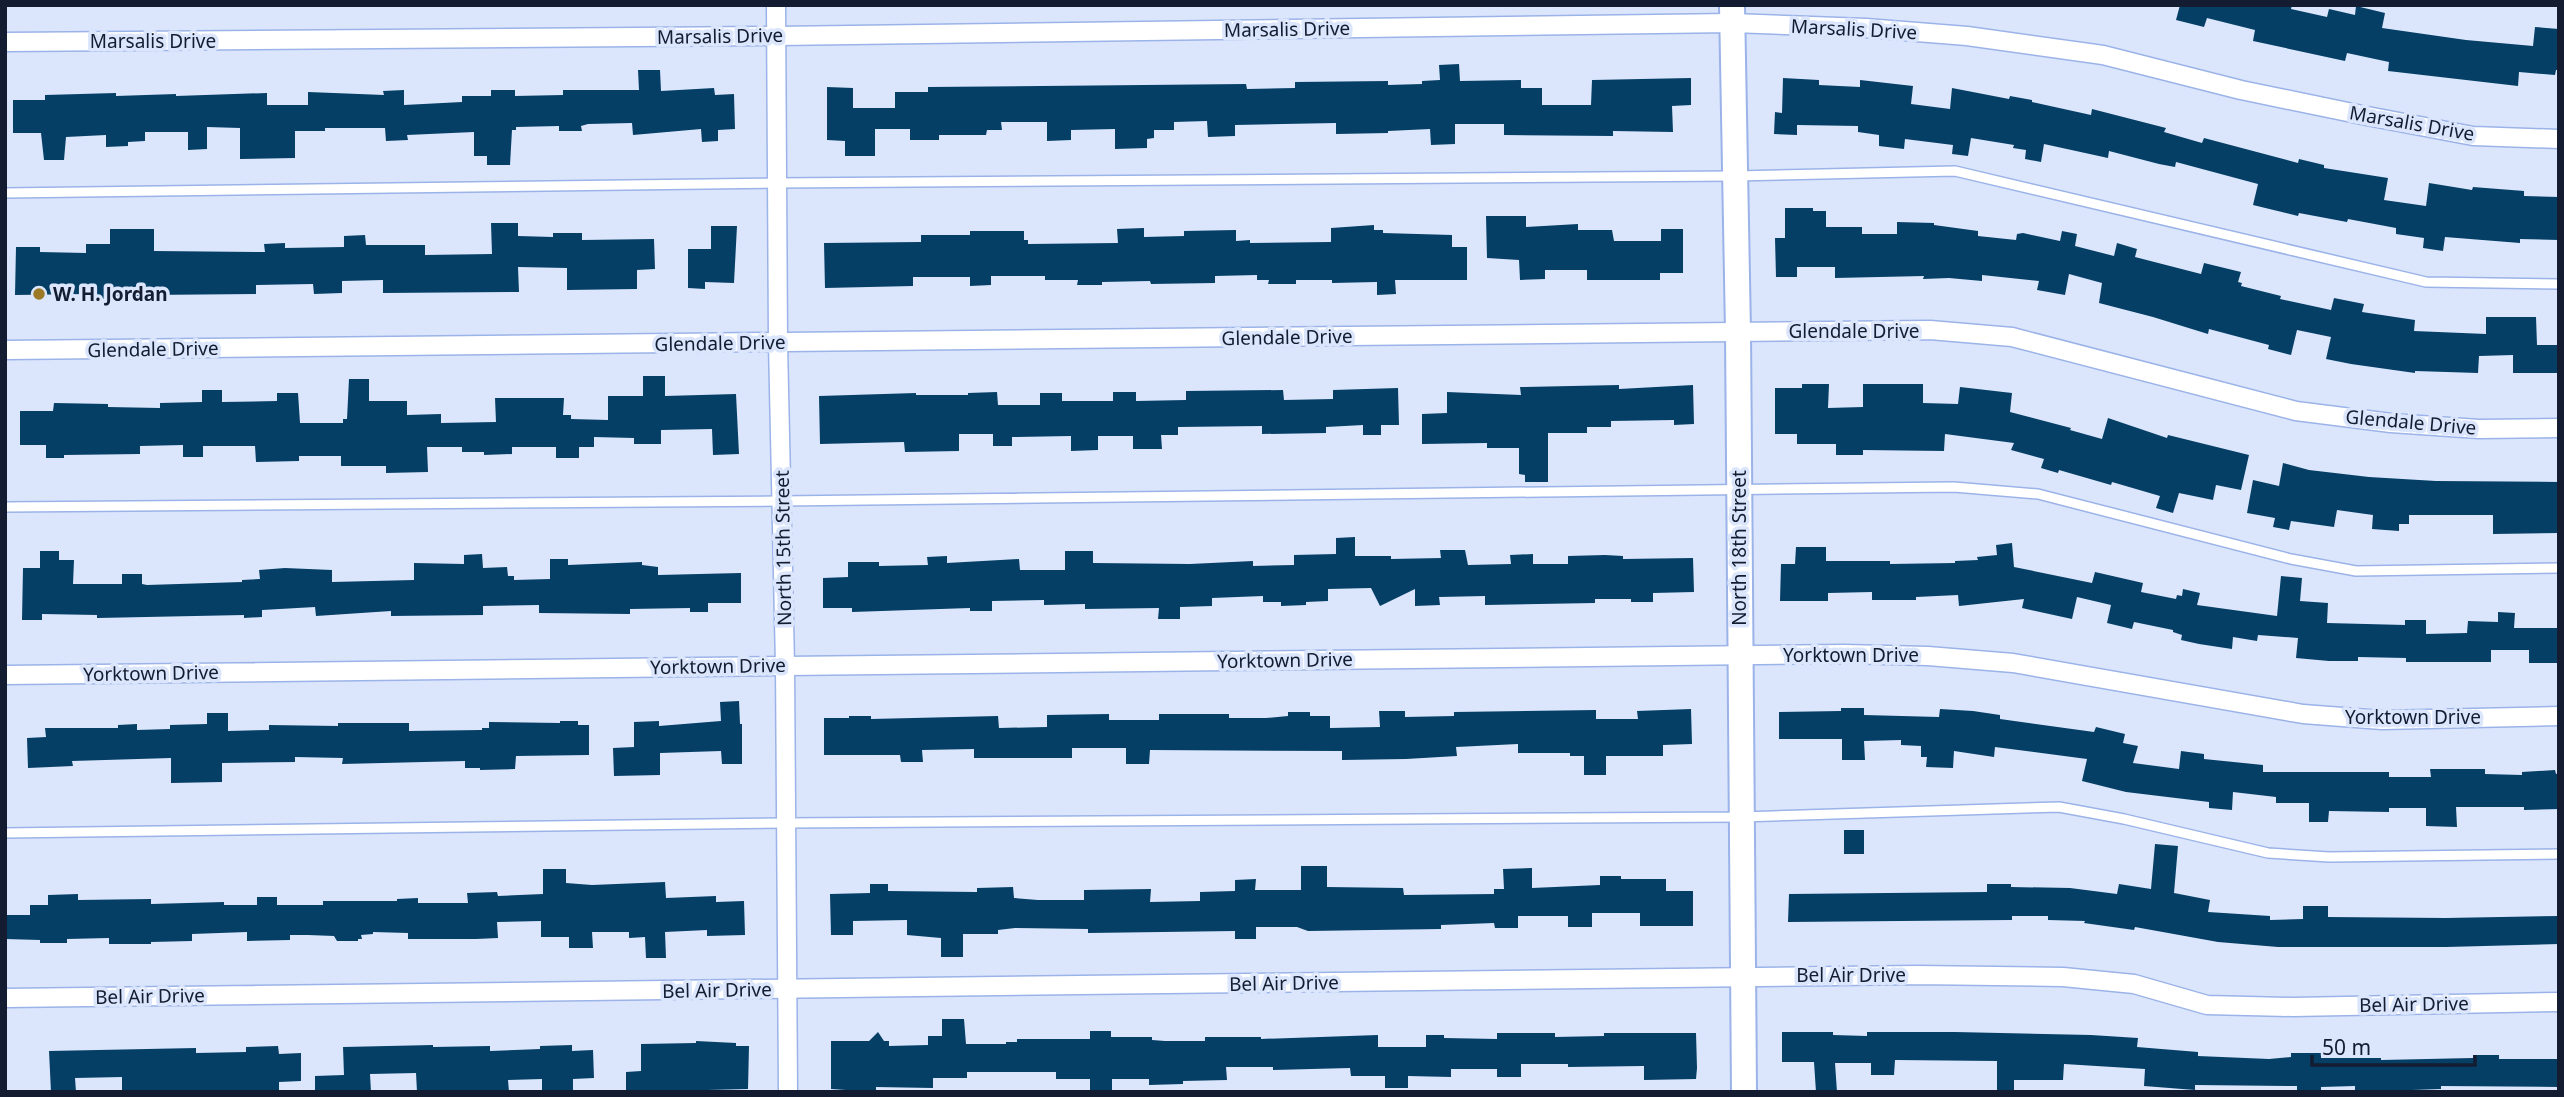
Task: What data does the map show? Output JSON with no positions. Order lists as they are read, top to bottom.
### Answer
{
  "streets": {
    "street": [
      "Marsalis Drive",
      "Glendale Drive",
      "North 15th Street",
      "North 18th Street",
      "Yorktown Drive",
      "Bel Air Drive"
    ]
  },
  "crossings": [
    ["Marsalis Drive", "North 15th Street"],
    ["Marsalis Drive", "North 18th Street"],
    ["Glendale Drive", "North 15th Street"],
    ["Glendale Drive", "North 18th Street"],
    ["North 15th Street", "Yorktown Drive"],
    ["North 15th Street", "Bel Air Drive"],
    ["North 18th Street", "Yorktown Drive"],
    ["North 18th Street", "Bel Air Drive"]
  ],
  "places": ["W. H. Jordan"],
  "scale_bar": "50 m"
}
